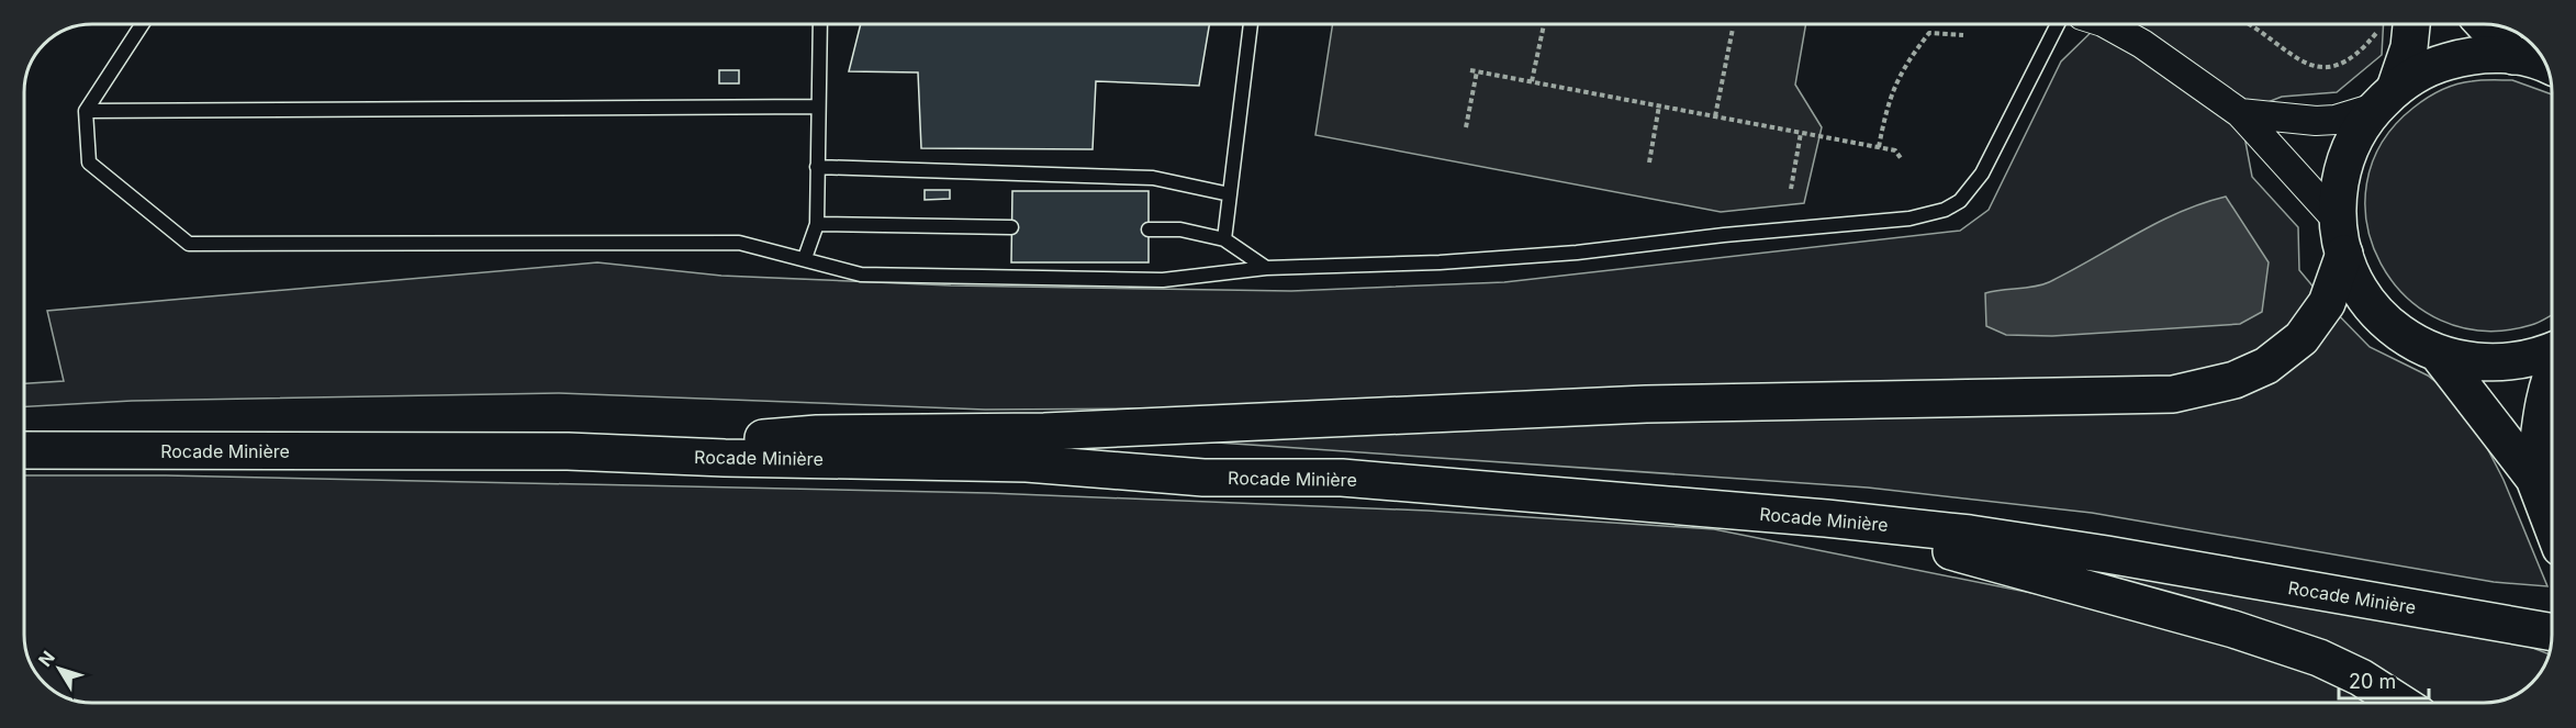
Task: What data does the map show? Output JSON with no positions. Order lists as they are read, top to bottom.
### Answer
{
  "streets": {
    "main road": ["Rocade Minière"]
  },
  "scale_bar": "20 m",
  "north": "top left"
}
